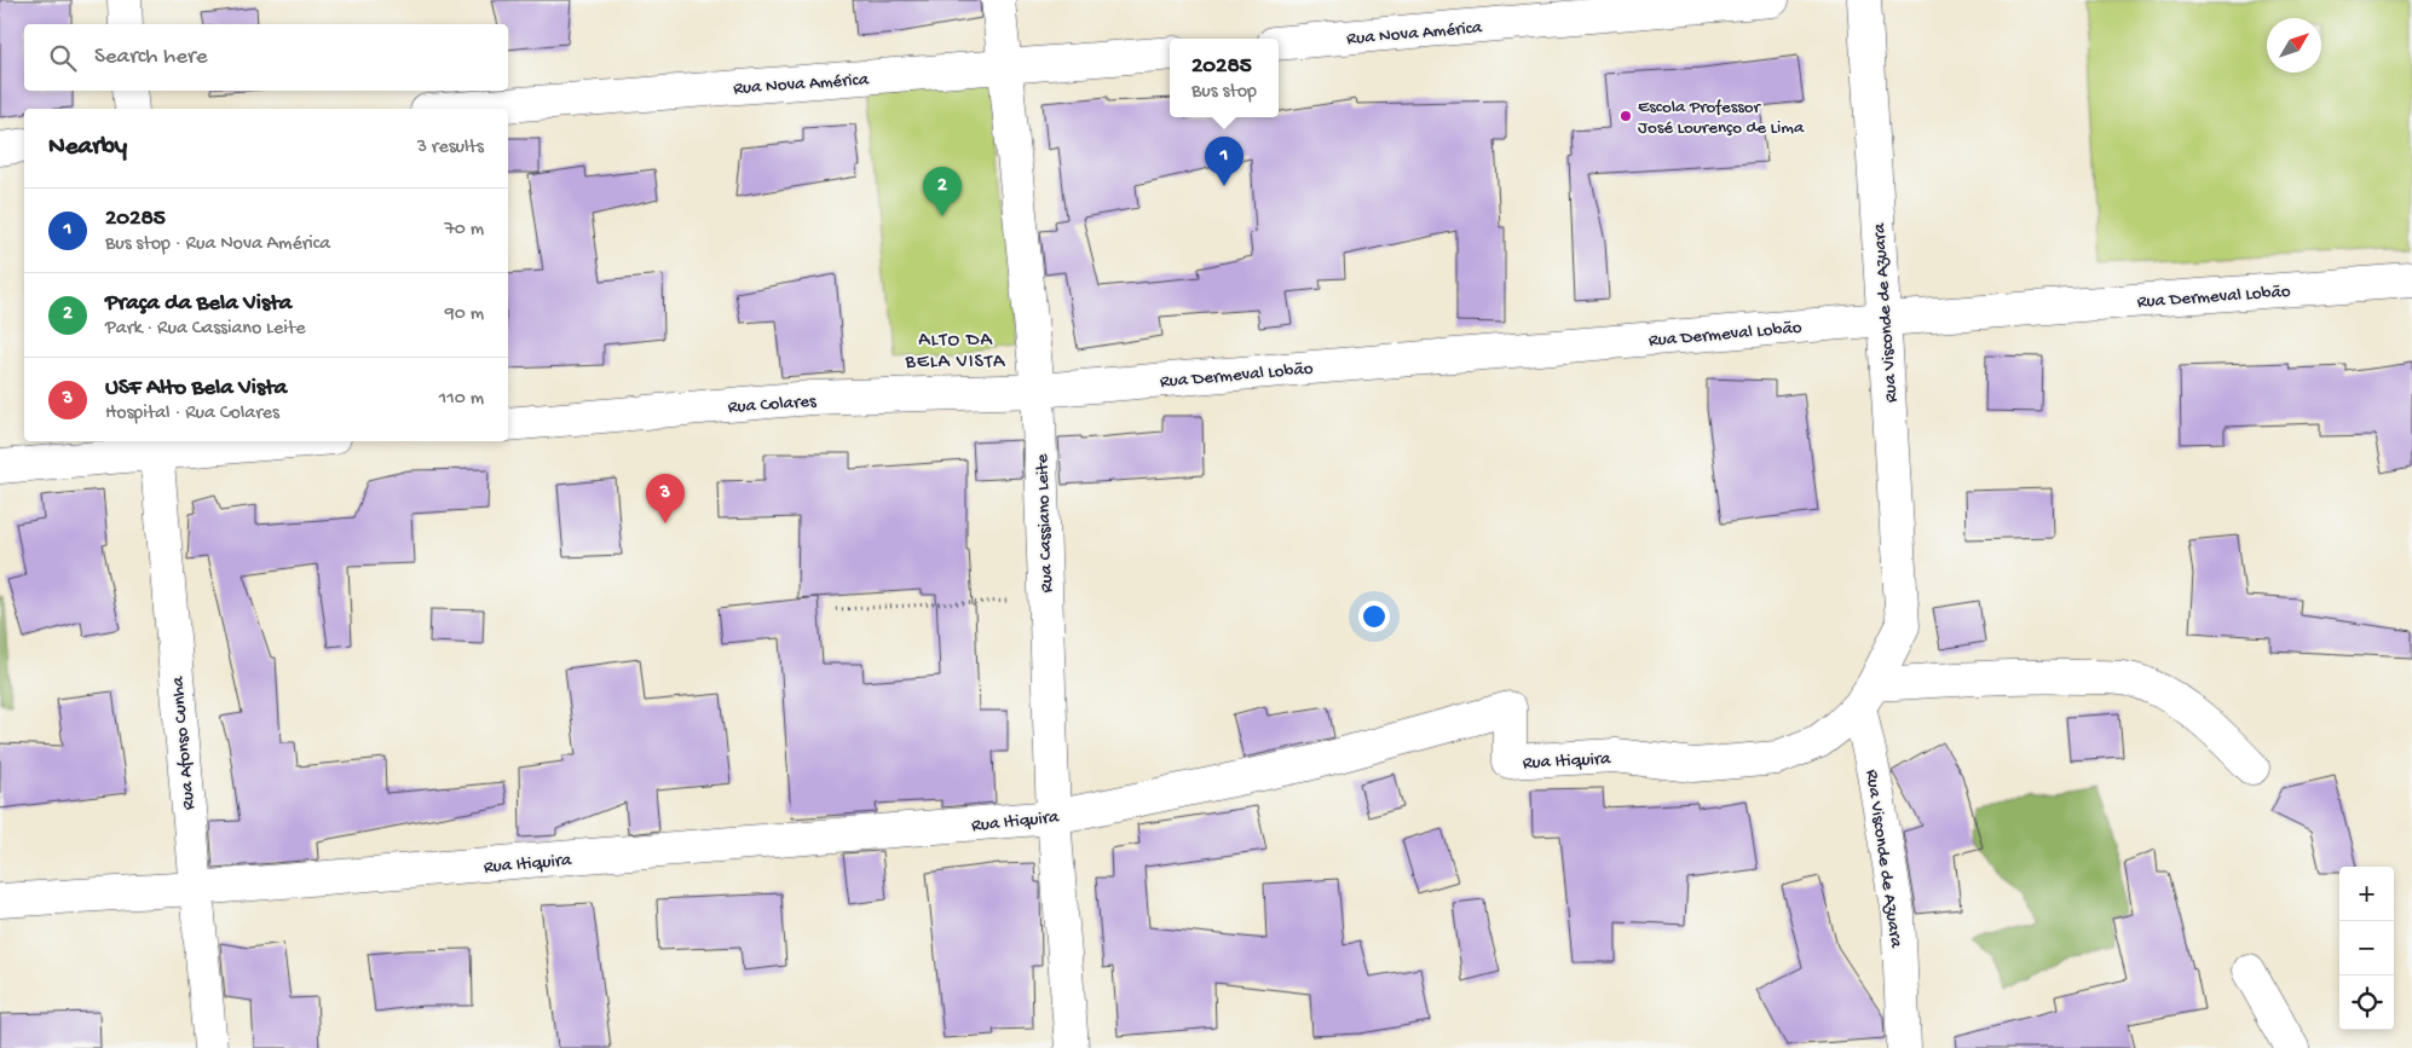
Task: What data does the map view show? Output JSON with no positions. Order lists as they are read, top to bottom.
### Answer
{
  "streets": {
    "street": [
      "Rua Nova América",
      "Rua Dermeval Lobão",
      "Rua Visconde de Azuara",
      "Rua Colares",
      "Rua Cassiano Leite",
      "Rua Afonso Cunha",
      "Rua Itiquira"
    ]
  },
  "crossings": [
    ["Rua Nova América", "Rua Cassiano Leite"],
    ["Rua Dermeval Lobão", "Rua Visconde de Azuara"],
    ["Rua Dermeval Lobão", "Rua Colares"],
    ["Rua Dermeval Lobão", "Rua Cassiano Leite"],
    ["Rua Visconde de Azuara", "Rua Itiquira"],
    ["Rua Colares", "Rua Cassiano Leite"],
    ["Rua Cassiano Leite", "Rua Itiquira"],
    ["Rua Afonso Cunha", "Rua Itiquira"]
  ],
  "districts": ["ALTO DA BELA VISTA"],
  "places": ["Escola Professor José Lourenço de Lima"],
  "north": "top right",
  "page": {
    "search": "Search here",
    "popup": ["20285", "Bus stop"],
    "heading": ["Nearby", "3 results"],
    "pins": ["1", "2", "3"],
    "list": [
      {
        "mark": "1",
        "name": "20285",
        "note": "Bus stop · Rua Nova América",
        "value": "70 m"
      },
      {
        "mark": "2",
        "name": "Praça da Bela Vista",
        "note": "Park · Rua Cassiano Leite",
        "value": "90 m"
      },
      {
        "mark": "3",
        "name": "USF Alto Bela Vista",
        "note": "Hospital · Rua Colares",
        "value": "110 m"
      }
    ],
    "map_buttons": ["+", "−"]
  }
}
